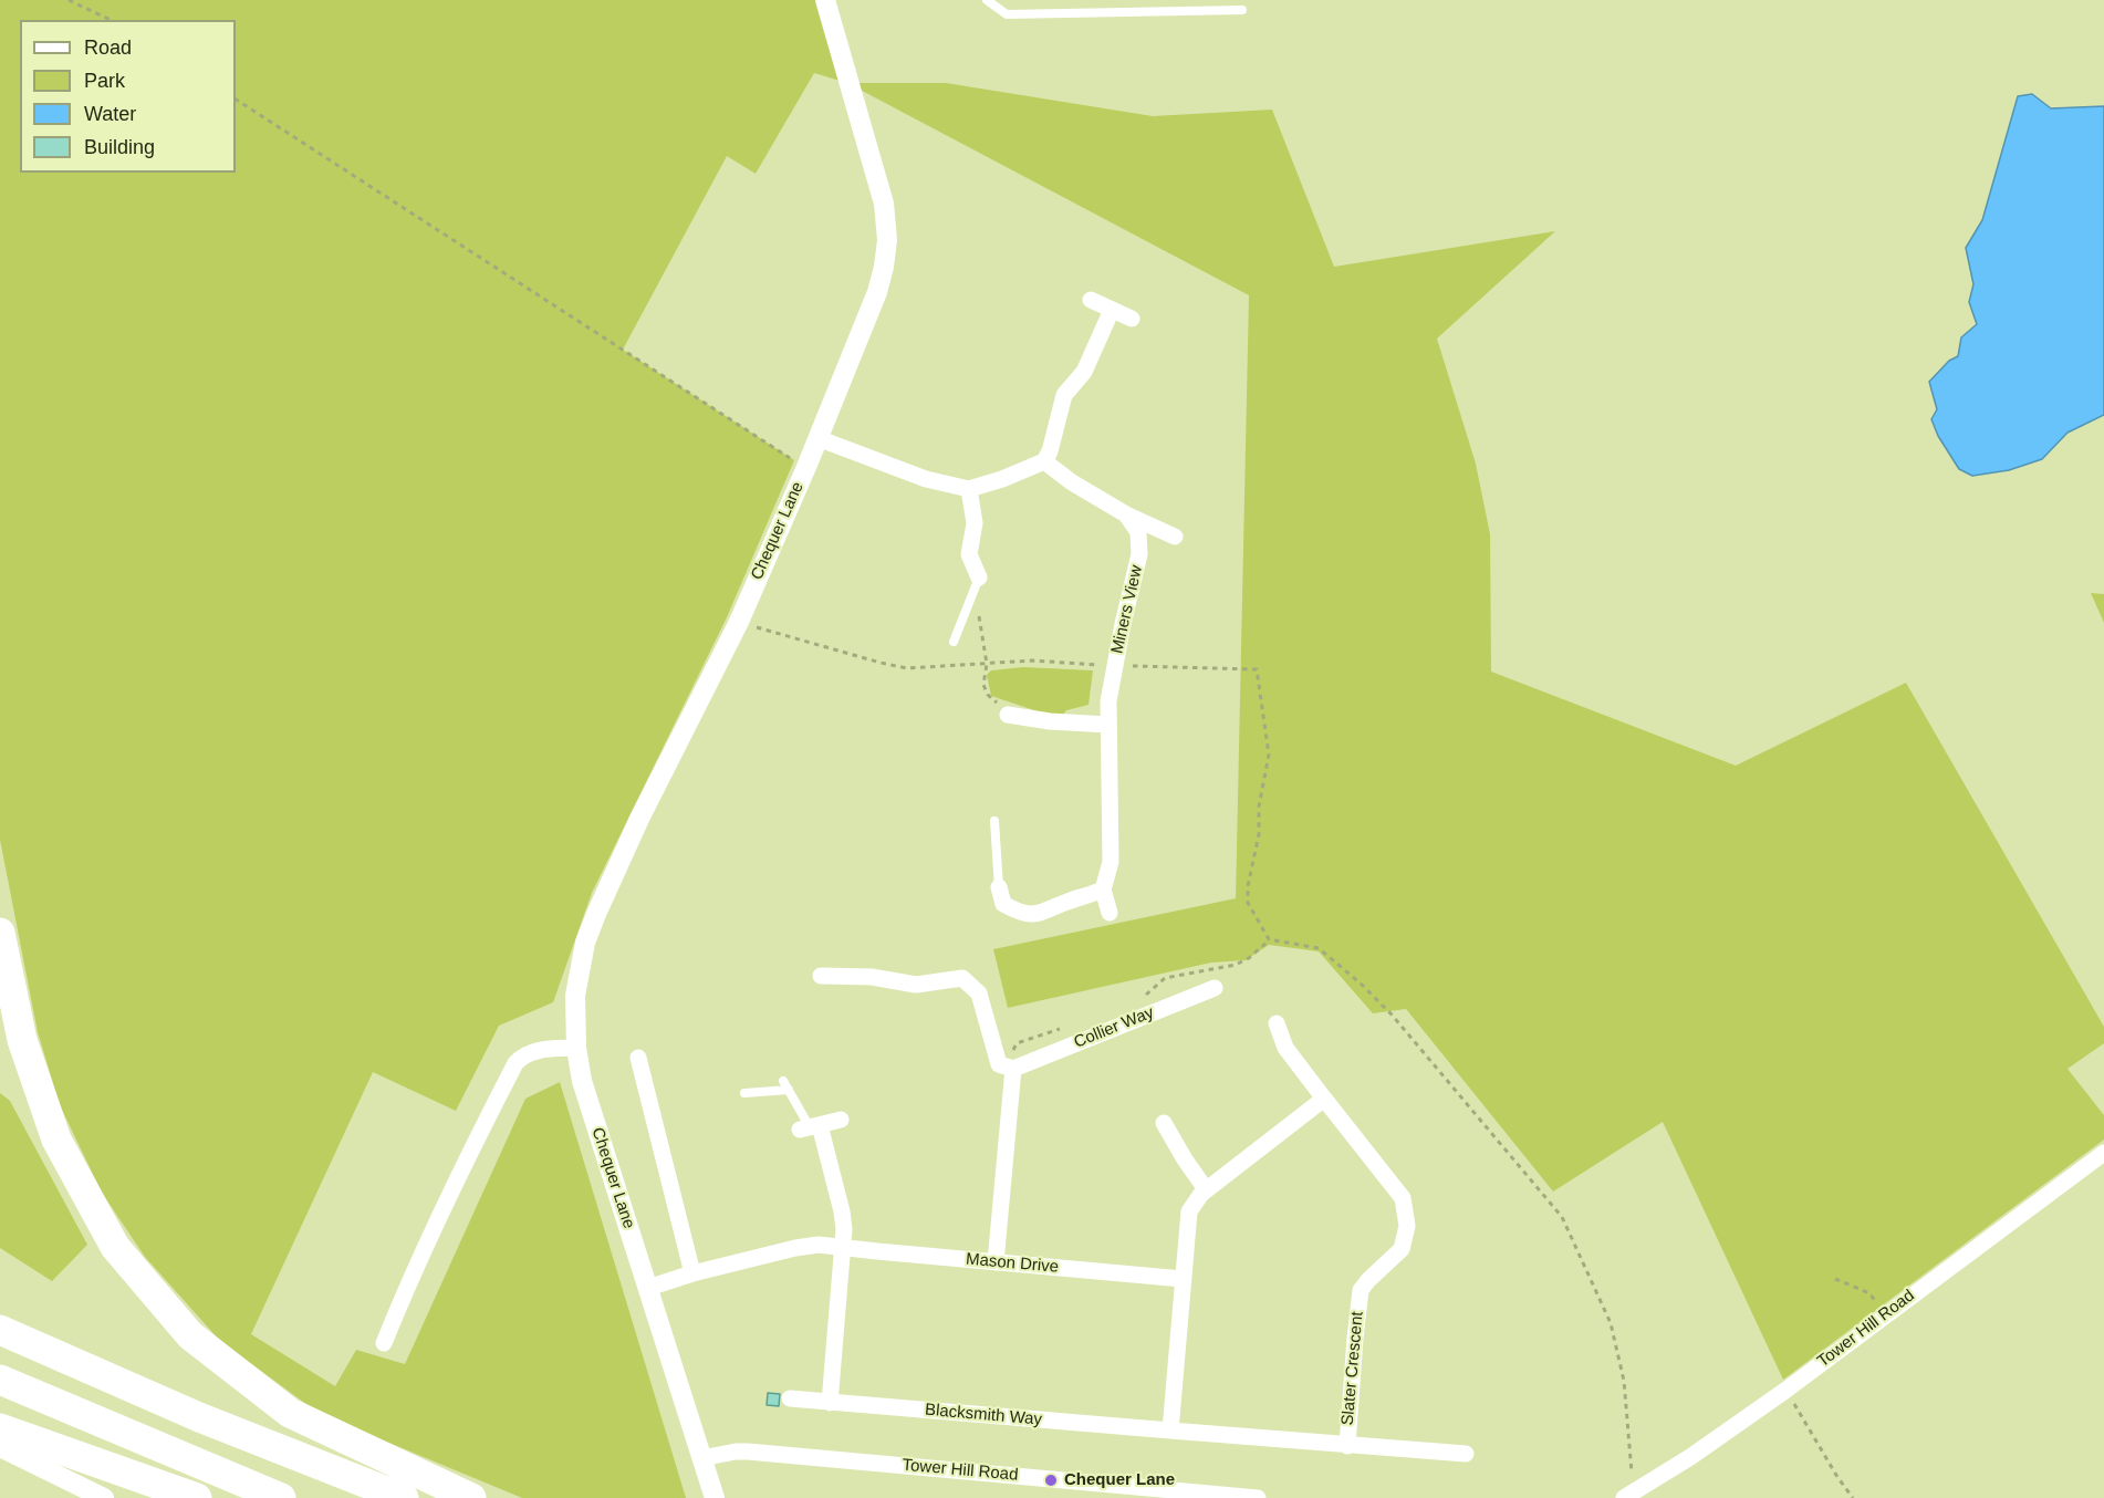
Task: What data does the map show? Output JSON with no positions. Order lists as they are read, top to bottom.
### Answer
{
  "streets": {
    "street": [
      "Chequer Lane",
      "Miners View",
      "Collier Way",
      "Mason Drive",
      "Tower Hill Road",
      "Slater Crescent",
      "Blacksmith Way"
    ]
  },
  "crossings": [
    ["Chequer Lane", "Mason Drive"],
    ["Chequer Lane", "Tower Hill Road"]
  ],
  "places": ["Chequer Lane"],
  "legend": [
    "Road",
    "Park",
    "Water",
    "Building"
  ]
}
